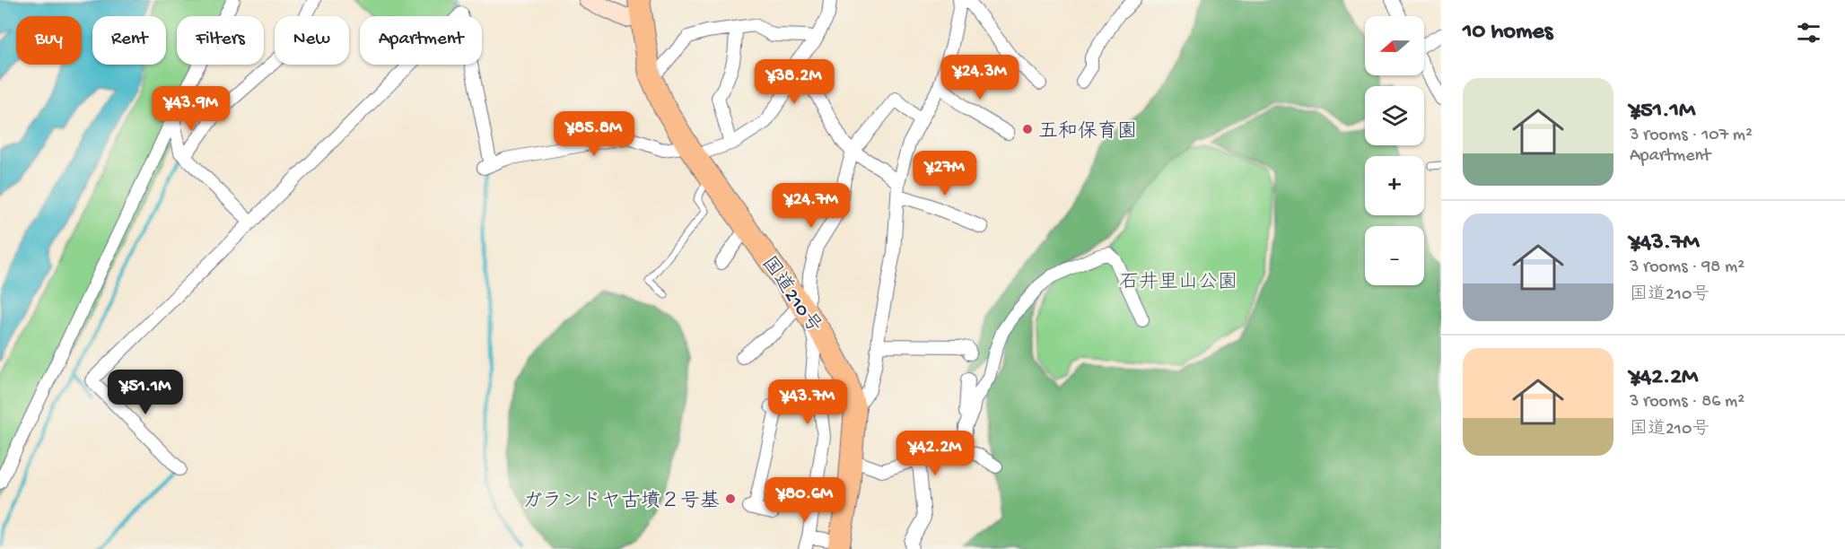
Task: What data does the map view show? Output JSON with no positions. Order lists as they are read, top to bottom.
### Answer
{
  "streets": {
    "highway": ["国道210号"]
  },
  "parks": ["石井里山公園"],
  "places": ["五和保育園", "ガランドヤ古墳２号基"],
  "north": "left",
  "page": {
    "heading": "10 homes",
    "map_buttons": ["+", "−"],
    "chip": [
      "Buy",
      "Rent",
      "Filters",
      "New",
      "Apartment"
    ],
    "price": [
      "¥24.3M",
      "¥38.2M",
      "¥43.9M",
      "¥85.8M",
      "¥27M",
      "¥24.7M",
      "¥51.1M",
      "¥43.7M",
      "¥42.2M",
      "¥80.6M"
    ],
    "list": [
      {
        "name": "¥51.1M",
        "note": "3 rooms · 107 m² · Apartment"
      },
      {
        "name": "¥43.7M",
        "note": "3 rooms · 98 m² · 国道210号"
      },
      {
        "name": "¥42.2M",
        "note": "3 rooms · 86 m² · 国道210号"
      }
    ]
  }
}
